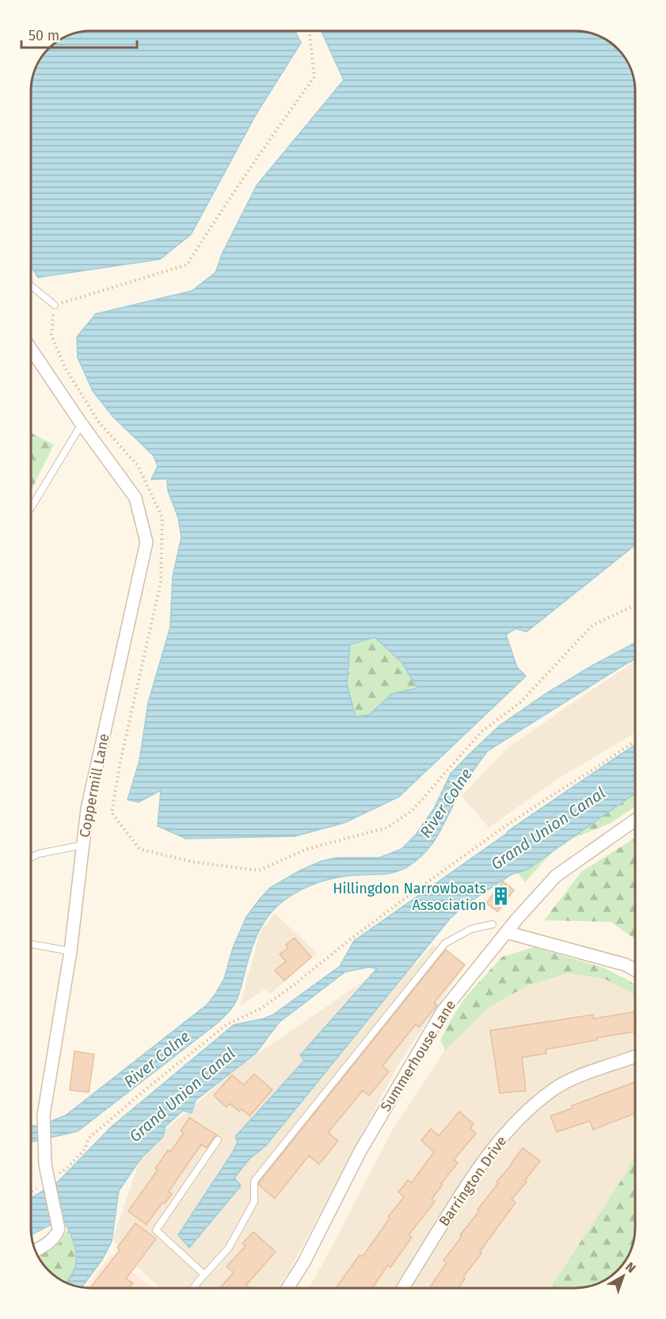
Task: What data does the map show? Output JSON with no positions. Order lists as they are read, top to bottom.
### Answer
{
  "streets": {
    "street": ["Coppermill Lane", "Summerhouse Lane", "Barrington Drive"]
  },
  "water": ["River Colne", "Grand Union Canal"],
  "places": {
    "building": ["Hillingdon Narrowboats Association"]
  },
  "scale_bar": "50 m",
  "north": "top right"
}
